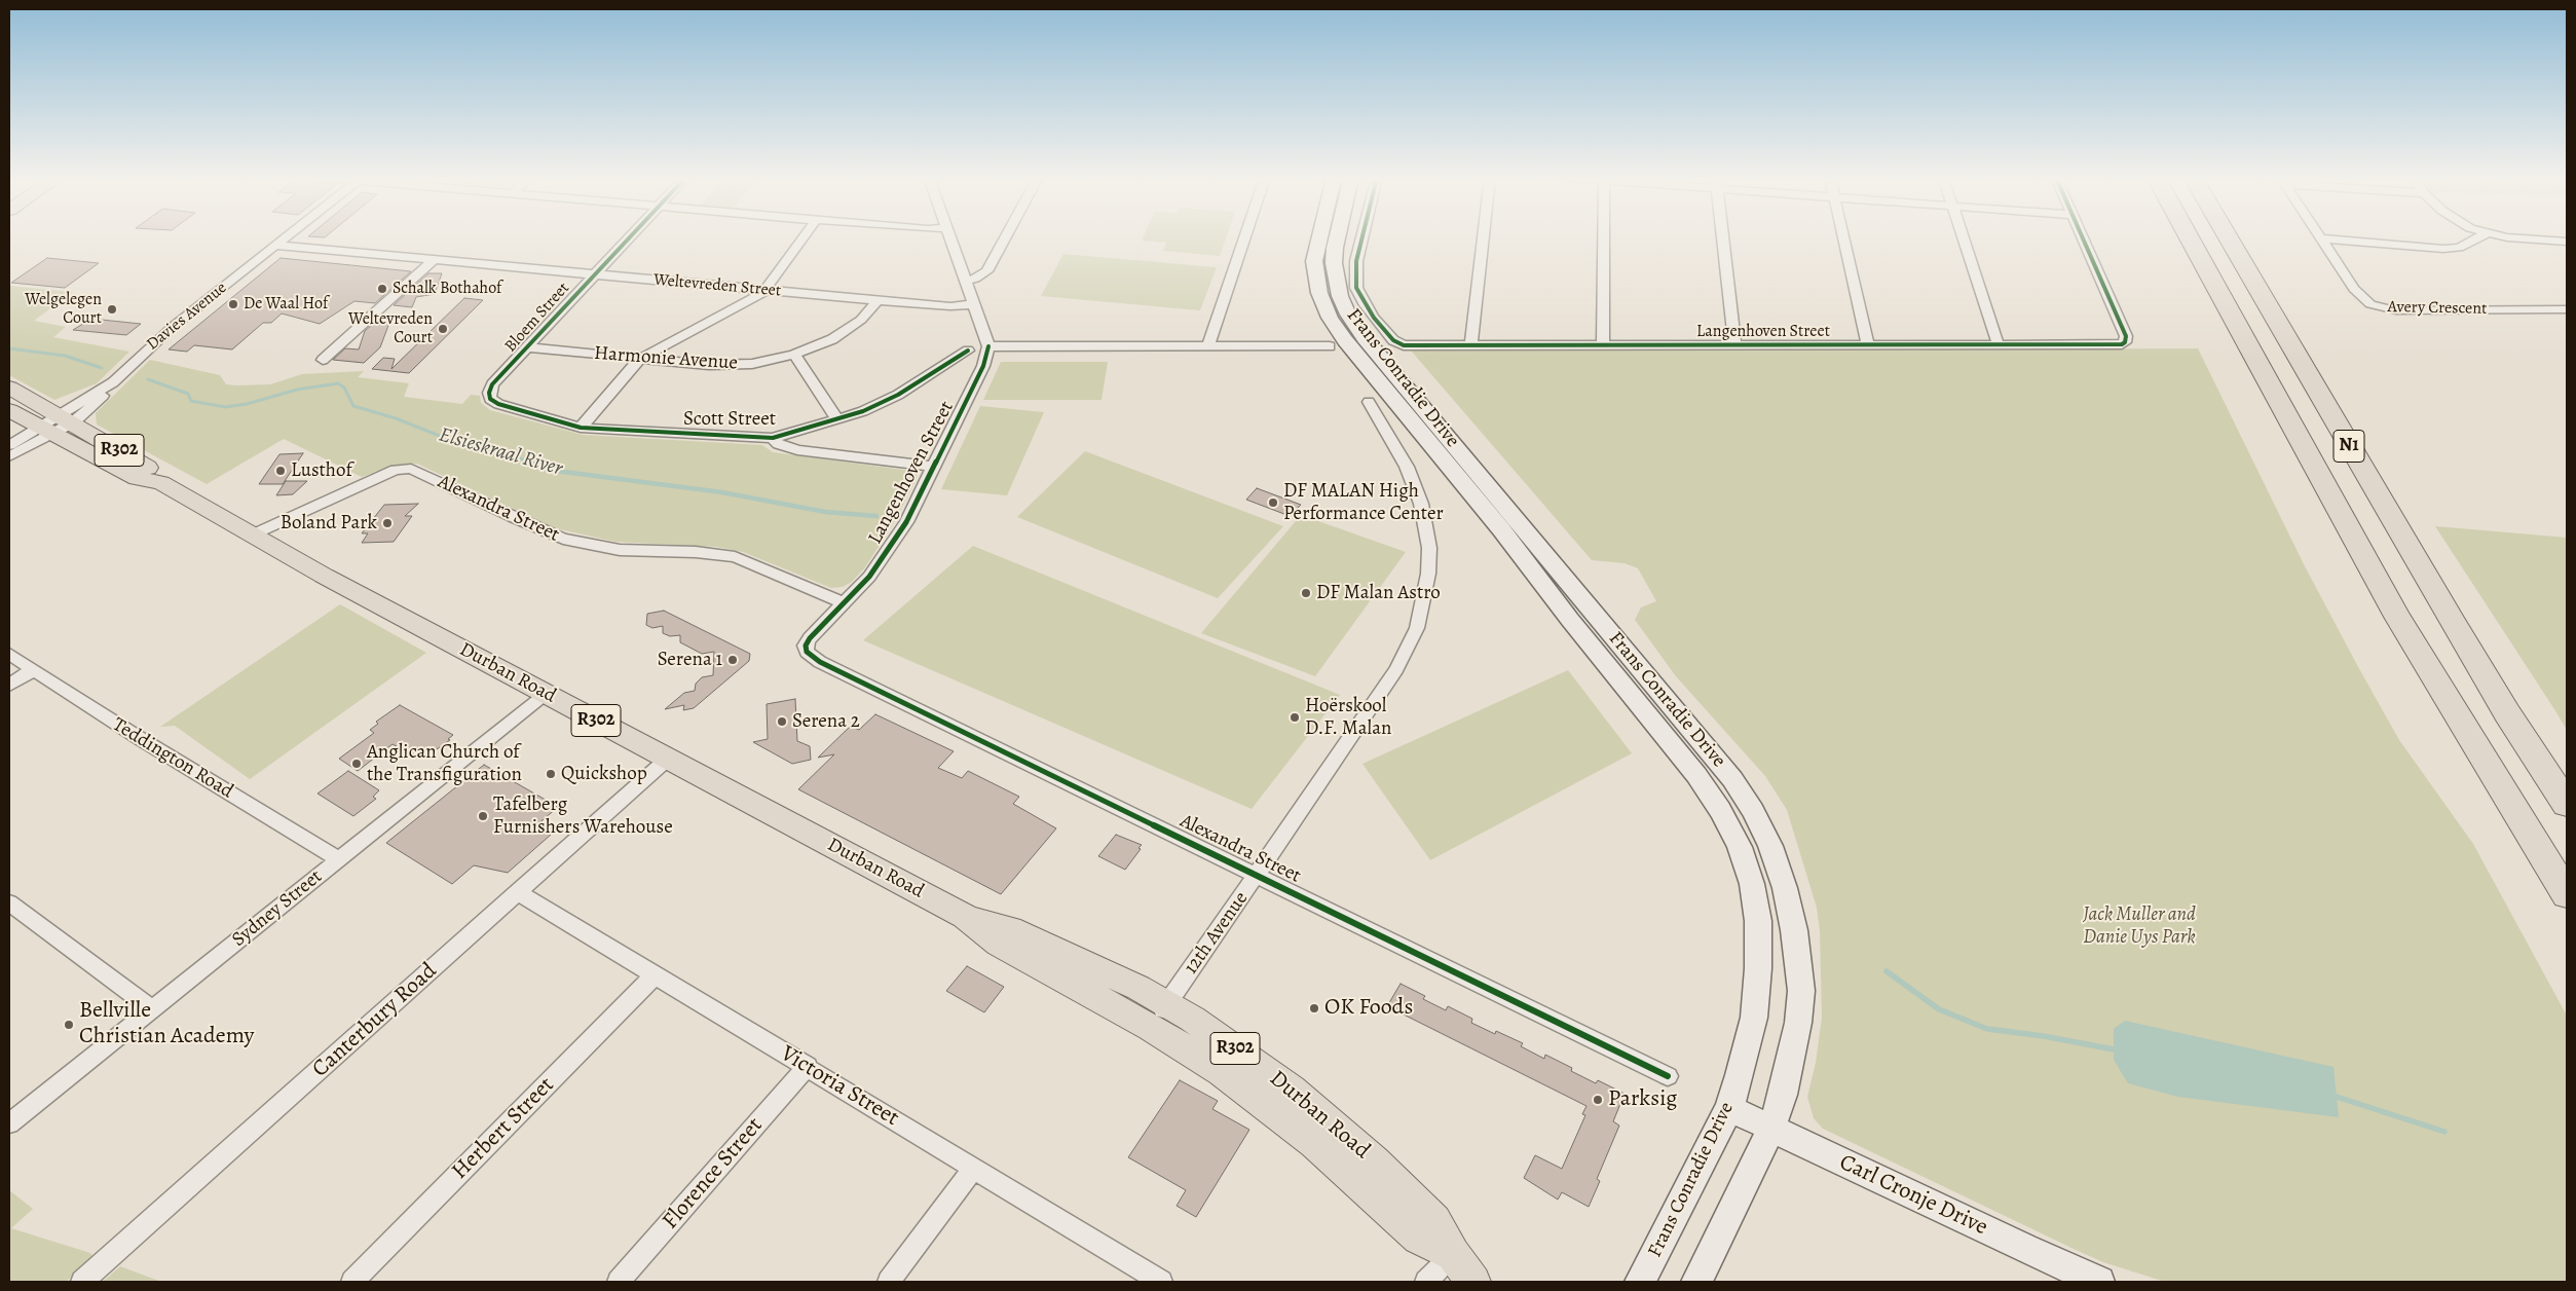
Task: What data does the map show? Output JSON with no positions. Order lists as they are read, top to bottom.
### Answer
{
  "streets": {
    "highway": ["N1"],
    "main road": [
      "Frans Conradie Drive",
      "R302",
      "Durban Road",
      "Carl Cronje Drive"
    ],
    "street": [
      "Weltevreden Street",
      "Avery Crescent",
      "Davies Avenue",
      "Bloem Street",
      "Langenhoven Street",
      "Harmonie Avenue",
      "Scott Street",
      "Alexandra Street",
      "Teddington Road",
      "Sydney Street",
      "12th Avenue",
      "Canterbury Road",
      "Victoria Street",
      "Herbert Street",
      "Florence Street"
    ]
  },
  "crossings": [
    ["Weltevreden Street", "Davies Avenue"],
    ["Weltevreden Street", "Bloem Street"],
    ["Weltevreden Street", "Harmonie Avenue"],
    ["Davies Avenue", "Durban Road"],
    ["Bloem Street", "Harmonie Avenue"],
    ["Bloem Street", "Scott Street"],
    ["Langenhoven Street", "Scott Street"],
    ["Langenhoven Street", "Alexandra Street"],
    ["Frans Conradie Drive", "Carl Cronje Drive"],
    ["Alexandra Street", "Durban Road"],
    ["Alexandra Street", "12th Avenue"],
    ["Durban Road", "Sydney Street"],
    ["Durban Road", "12th Avenue"],
    ["Durban Road", "Canterbury Road"],
    ["Teddington Road", "Sydney Street"],
    ["Canterbury Road", "Victoria Street"],
    ["Victoria Street", "Herbert Street"],
    ["Victoria Street", "Florence Street"]
  ],
  "water": ["Elsieskraal River"],
  "parks": ["Jack Muller and Danie Uys Park"],
  "places": [
    "Schalk Bothahof",
    "De Waal Hof",
    "Welgelegen Court",
    "Weltevreden Court",
    "Lusthof",
    "DF MALAN High Performance Center",
    "Boland Park",
    "DF Malan Astro",
    "Serena 1",
    "Hoërskool D.F. Malan",
    "Serena 2",
    "Anglican Church of the Transfiguration",
    "Quickshop",
    "Tafelberg Furnishers Warehouse",
    "OK Foods",
    "Bellville Christian Academy",
    "Parksig"
  ]
}
